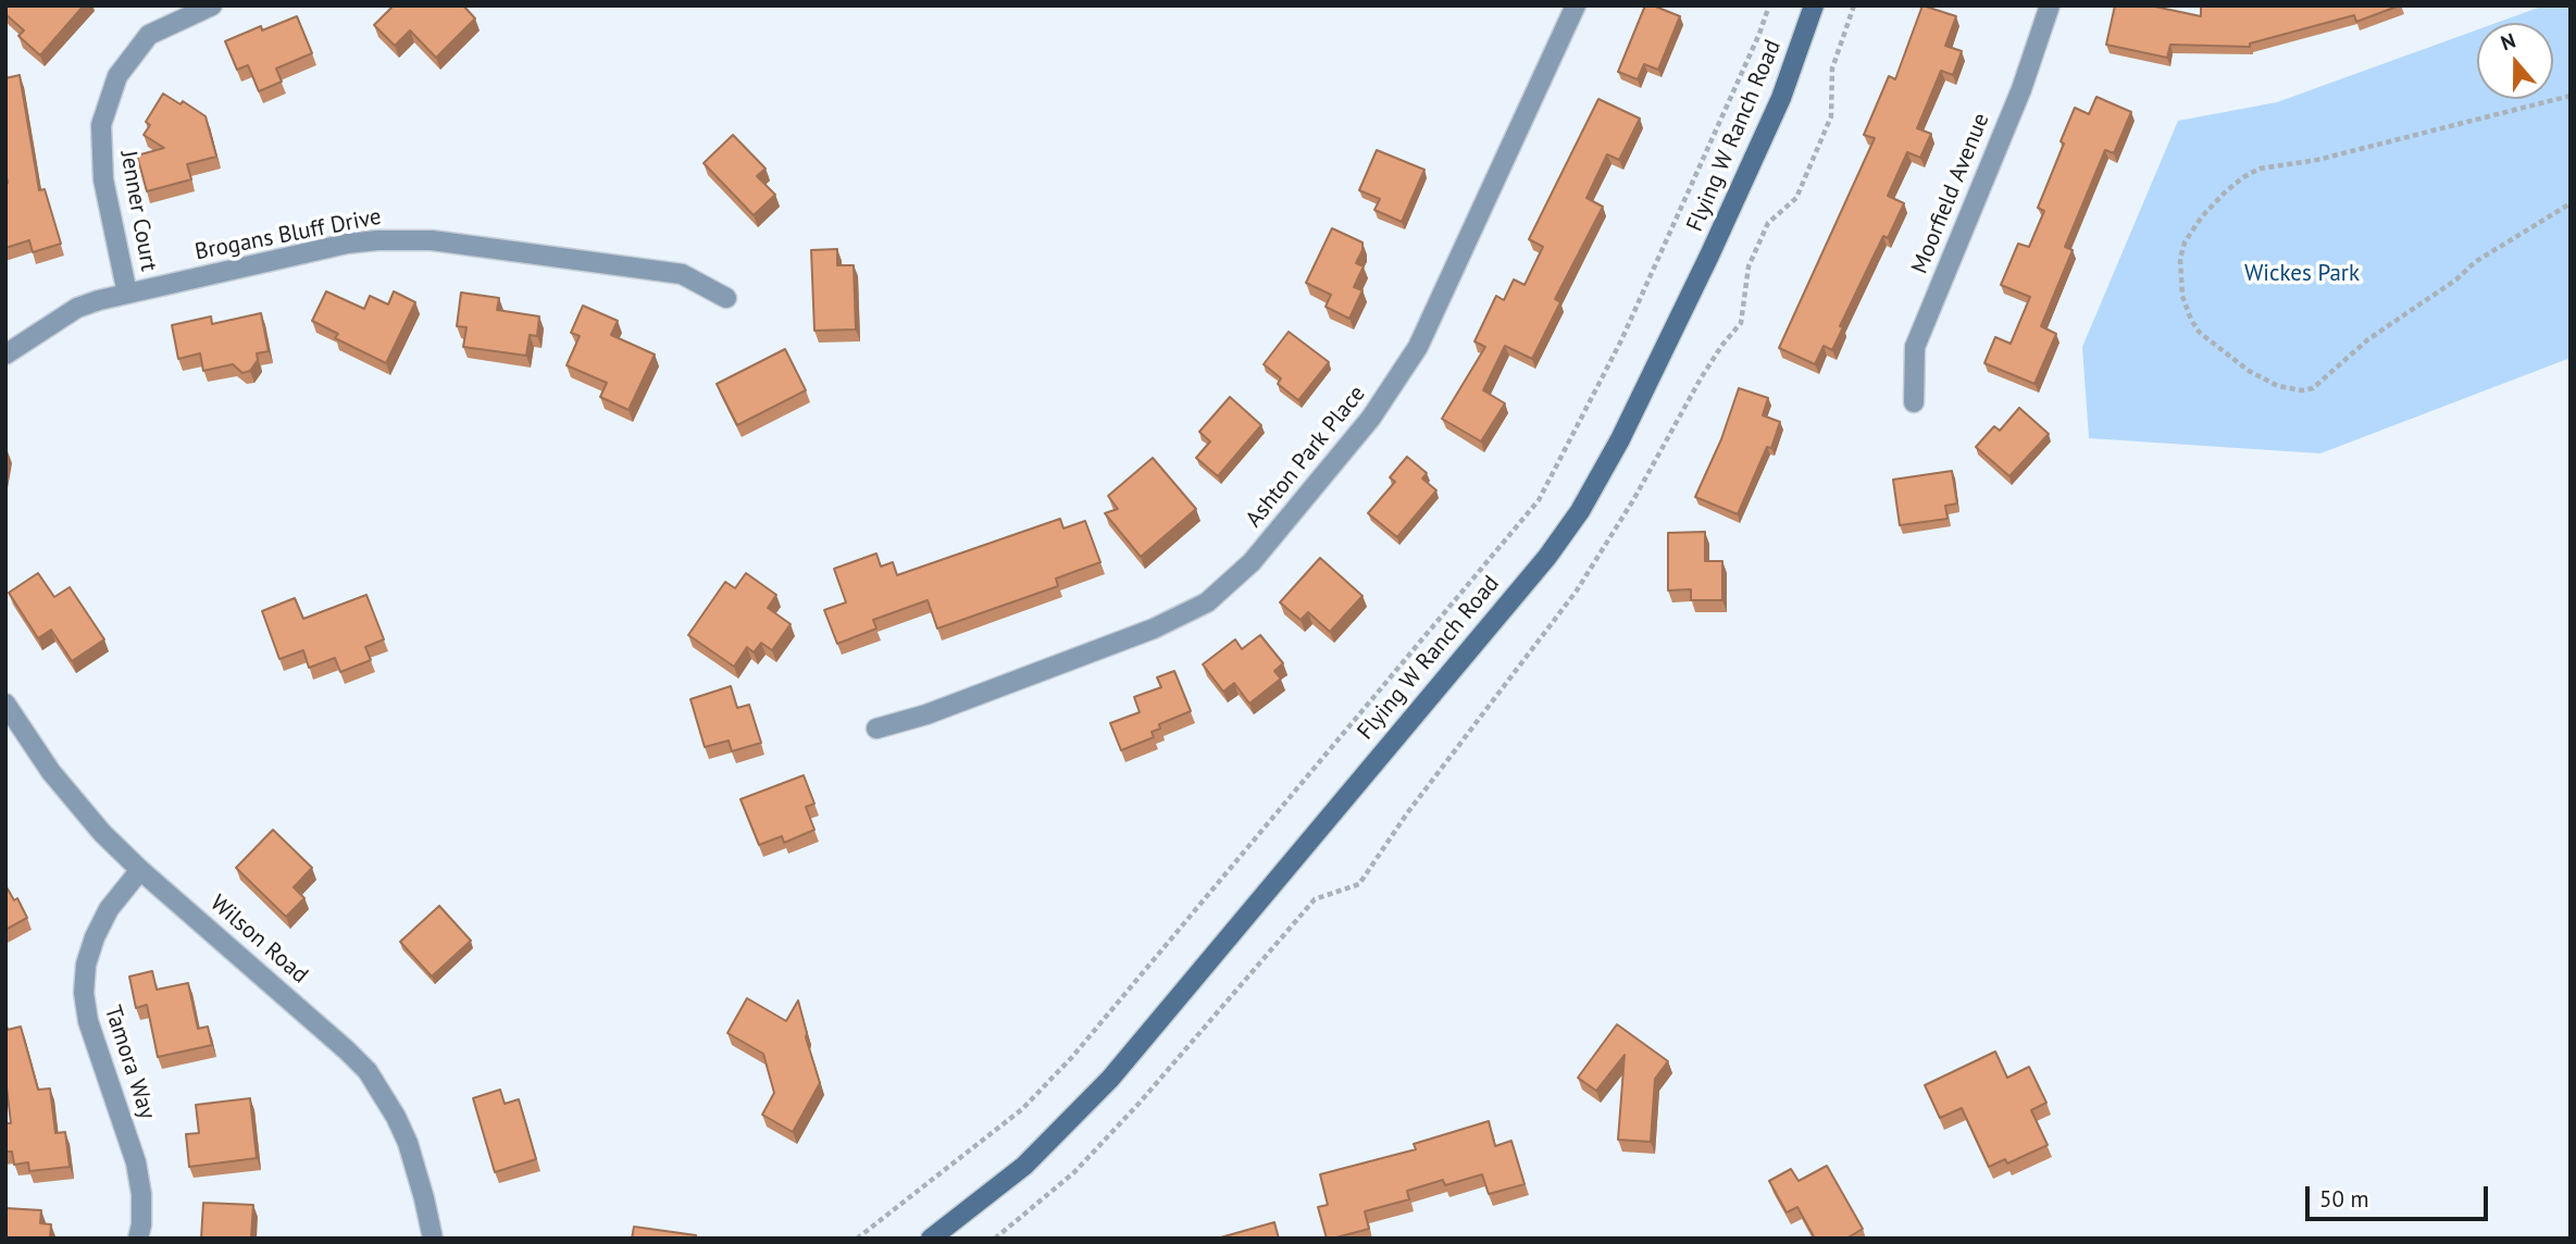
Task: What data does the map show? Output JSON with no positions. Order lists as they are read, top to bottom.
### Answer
{
  "streets": {
    "street": [
      "Flying W Ranch Road",
      "Moorfield Avenue",
      "Jenner Court",
      "Brogans Bluff Drive",
      "Ashton Park Place",
      "Wilson Road",
      "Tamora Way"
    ]
  },
  "crossings": [
    ["Jenner Court", "Brogans Bluff Drive"],
    ["Wilson Road", "Tamora Way"]
  ],
  "parks": ["Wickes Park"],
  "scale_bar": "50 m",
  "north": "top"
}
